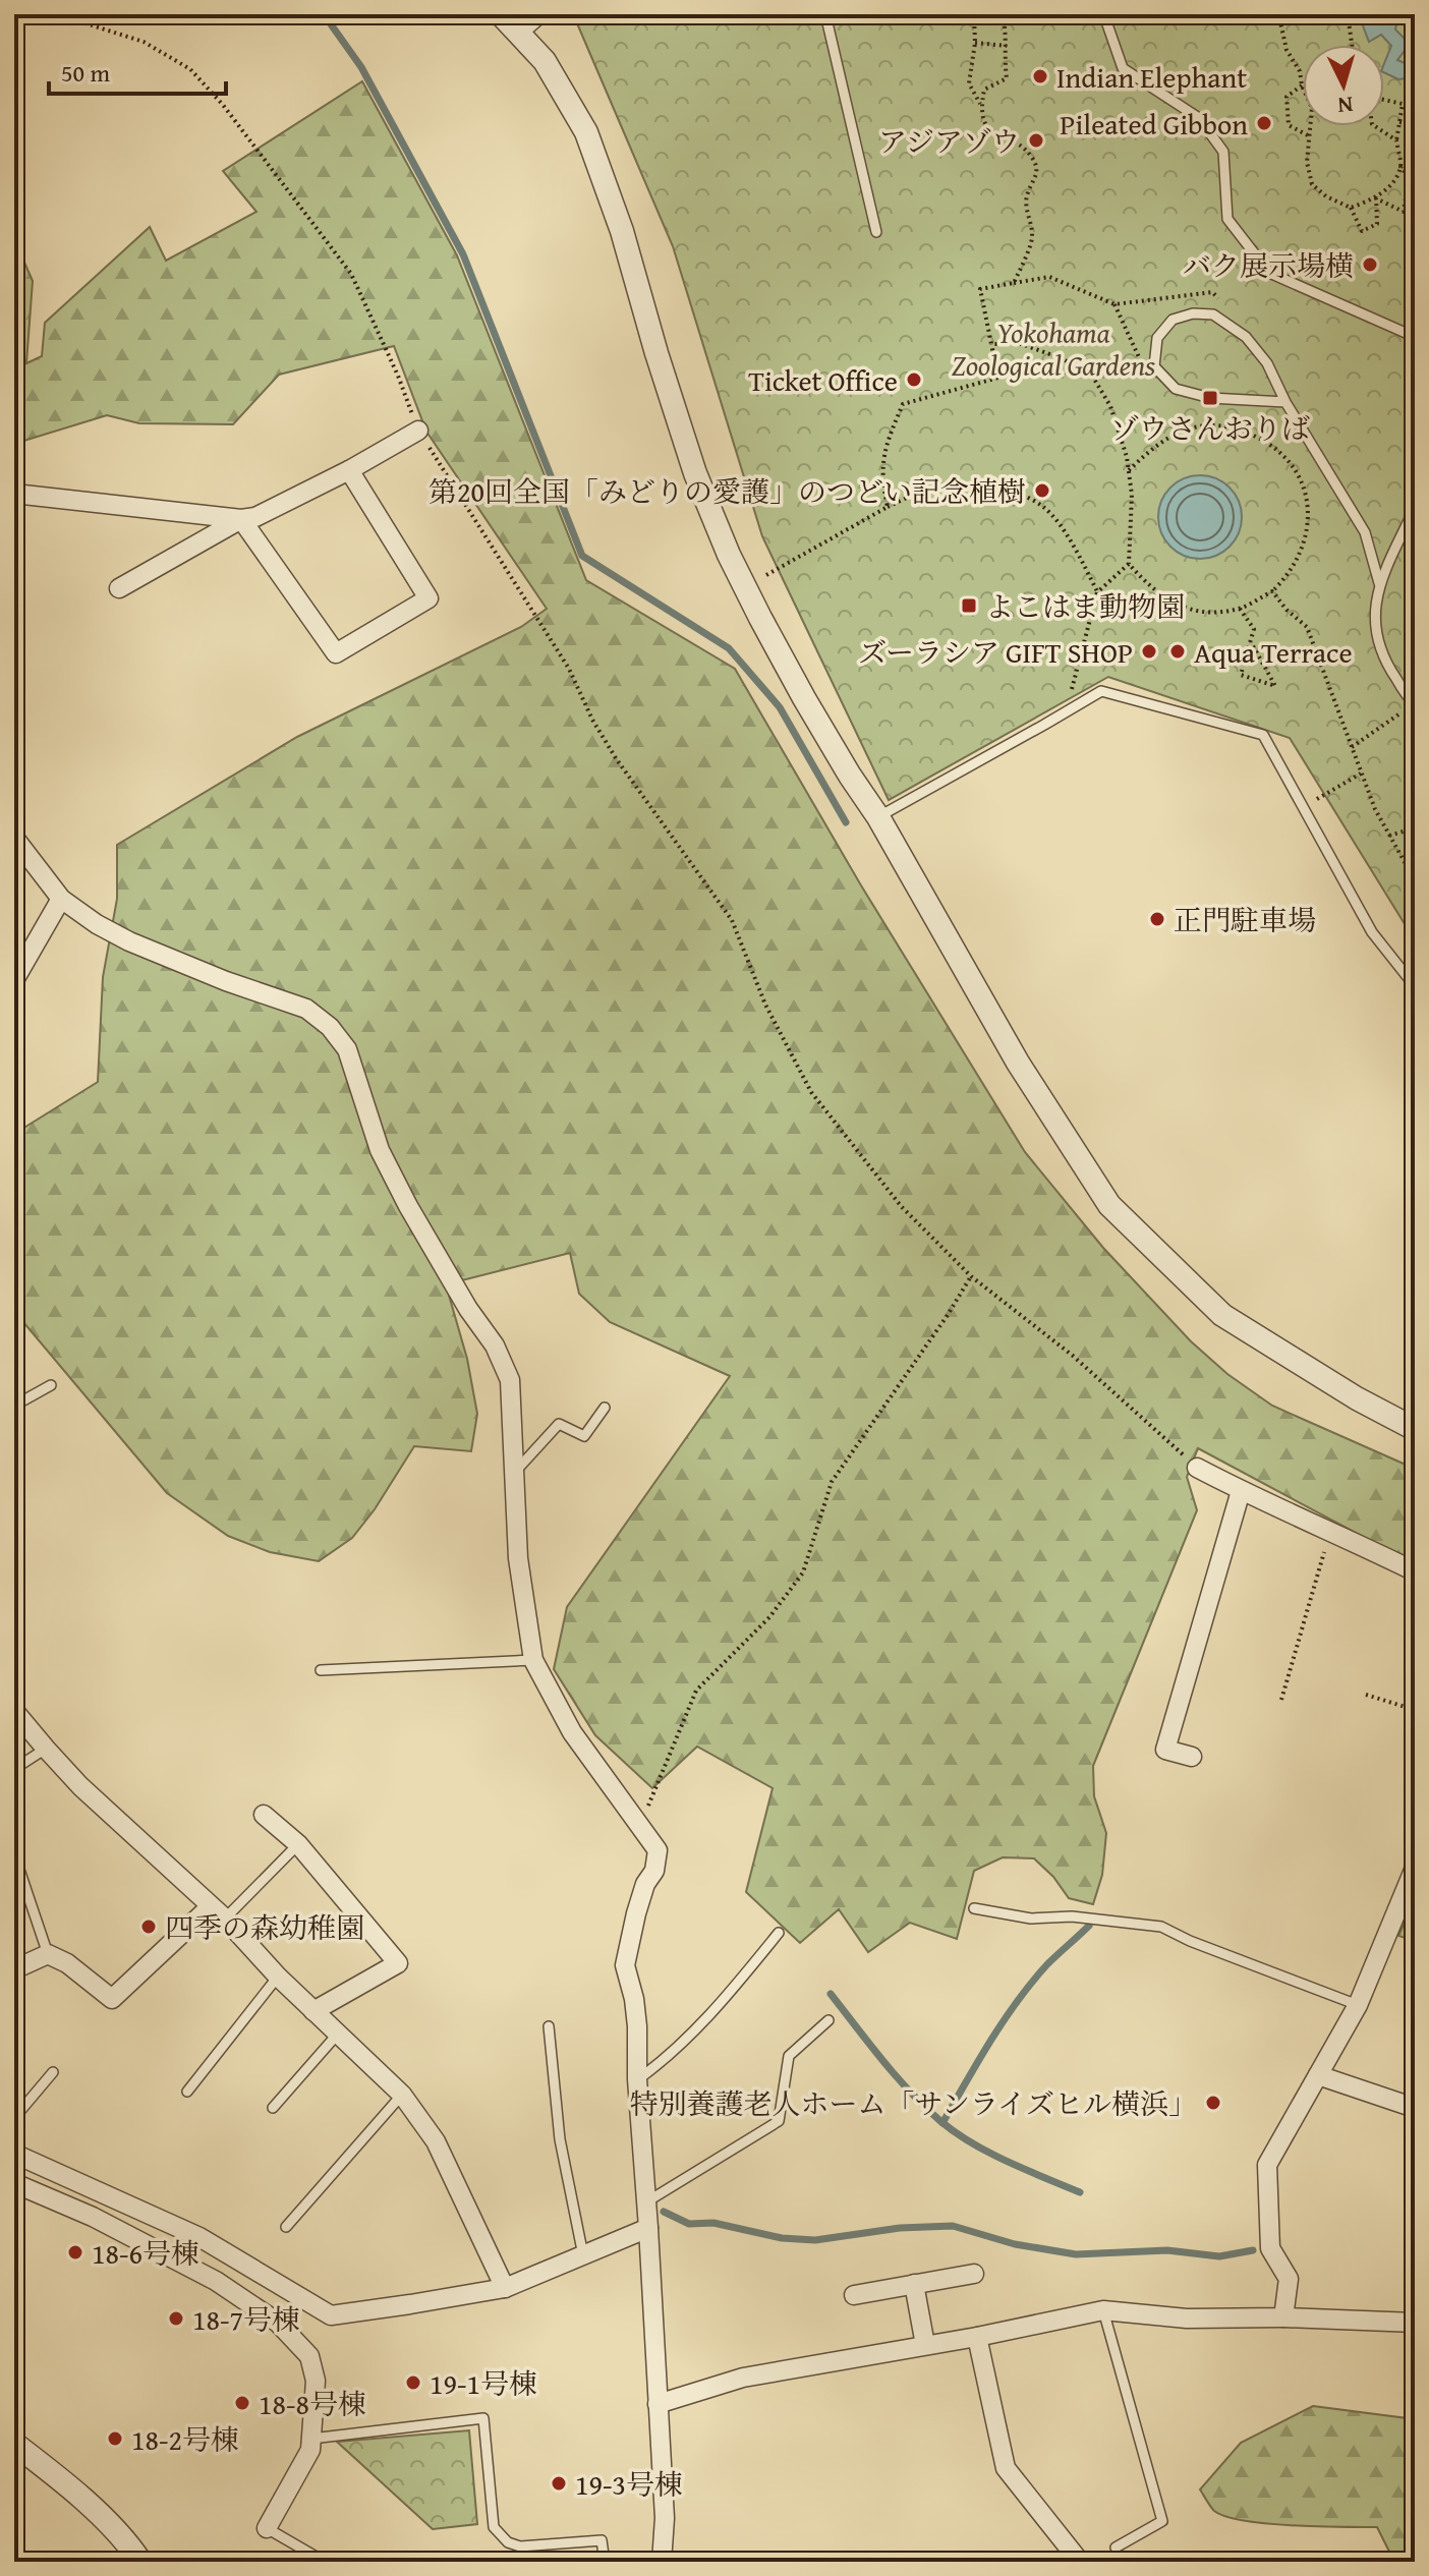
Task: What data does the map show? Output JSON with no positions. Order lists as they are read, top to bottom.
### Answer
{
  "parks": ["Yokohama Zoological Gardens"],
  "places": {
    "other": [
      "Indian Elephant",
      "Pileated Gibbon",
      "アジアゾウ",
      "バク展示場横",
      "Ticket Office",
      "第20回全国「みどりの愛護」のつどい記念植樹",
      "ズーラシア GIFT SHOP",
      "Aqua Terrace",
      "正門駐車場",
      "四季の森幼稚園",
      "特別養護老人ホーム「サンライズヒル横浜」",
      "18-6号棟",
      "18-7号棟",
      "19-1号棟",
      "18-8号棟",
      "18-2号棟",
      "19-3号棟"
    ],
    "transit": ["ゾウさんおりば", "よこはま動物園"]
  },
  "scale_bar": "50 m",
  "north": "bottom"
}
